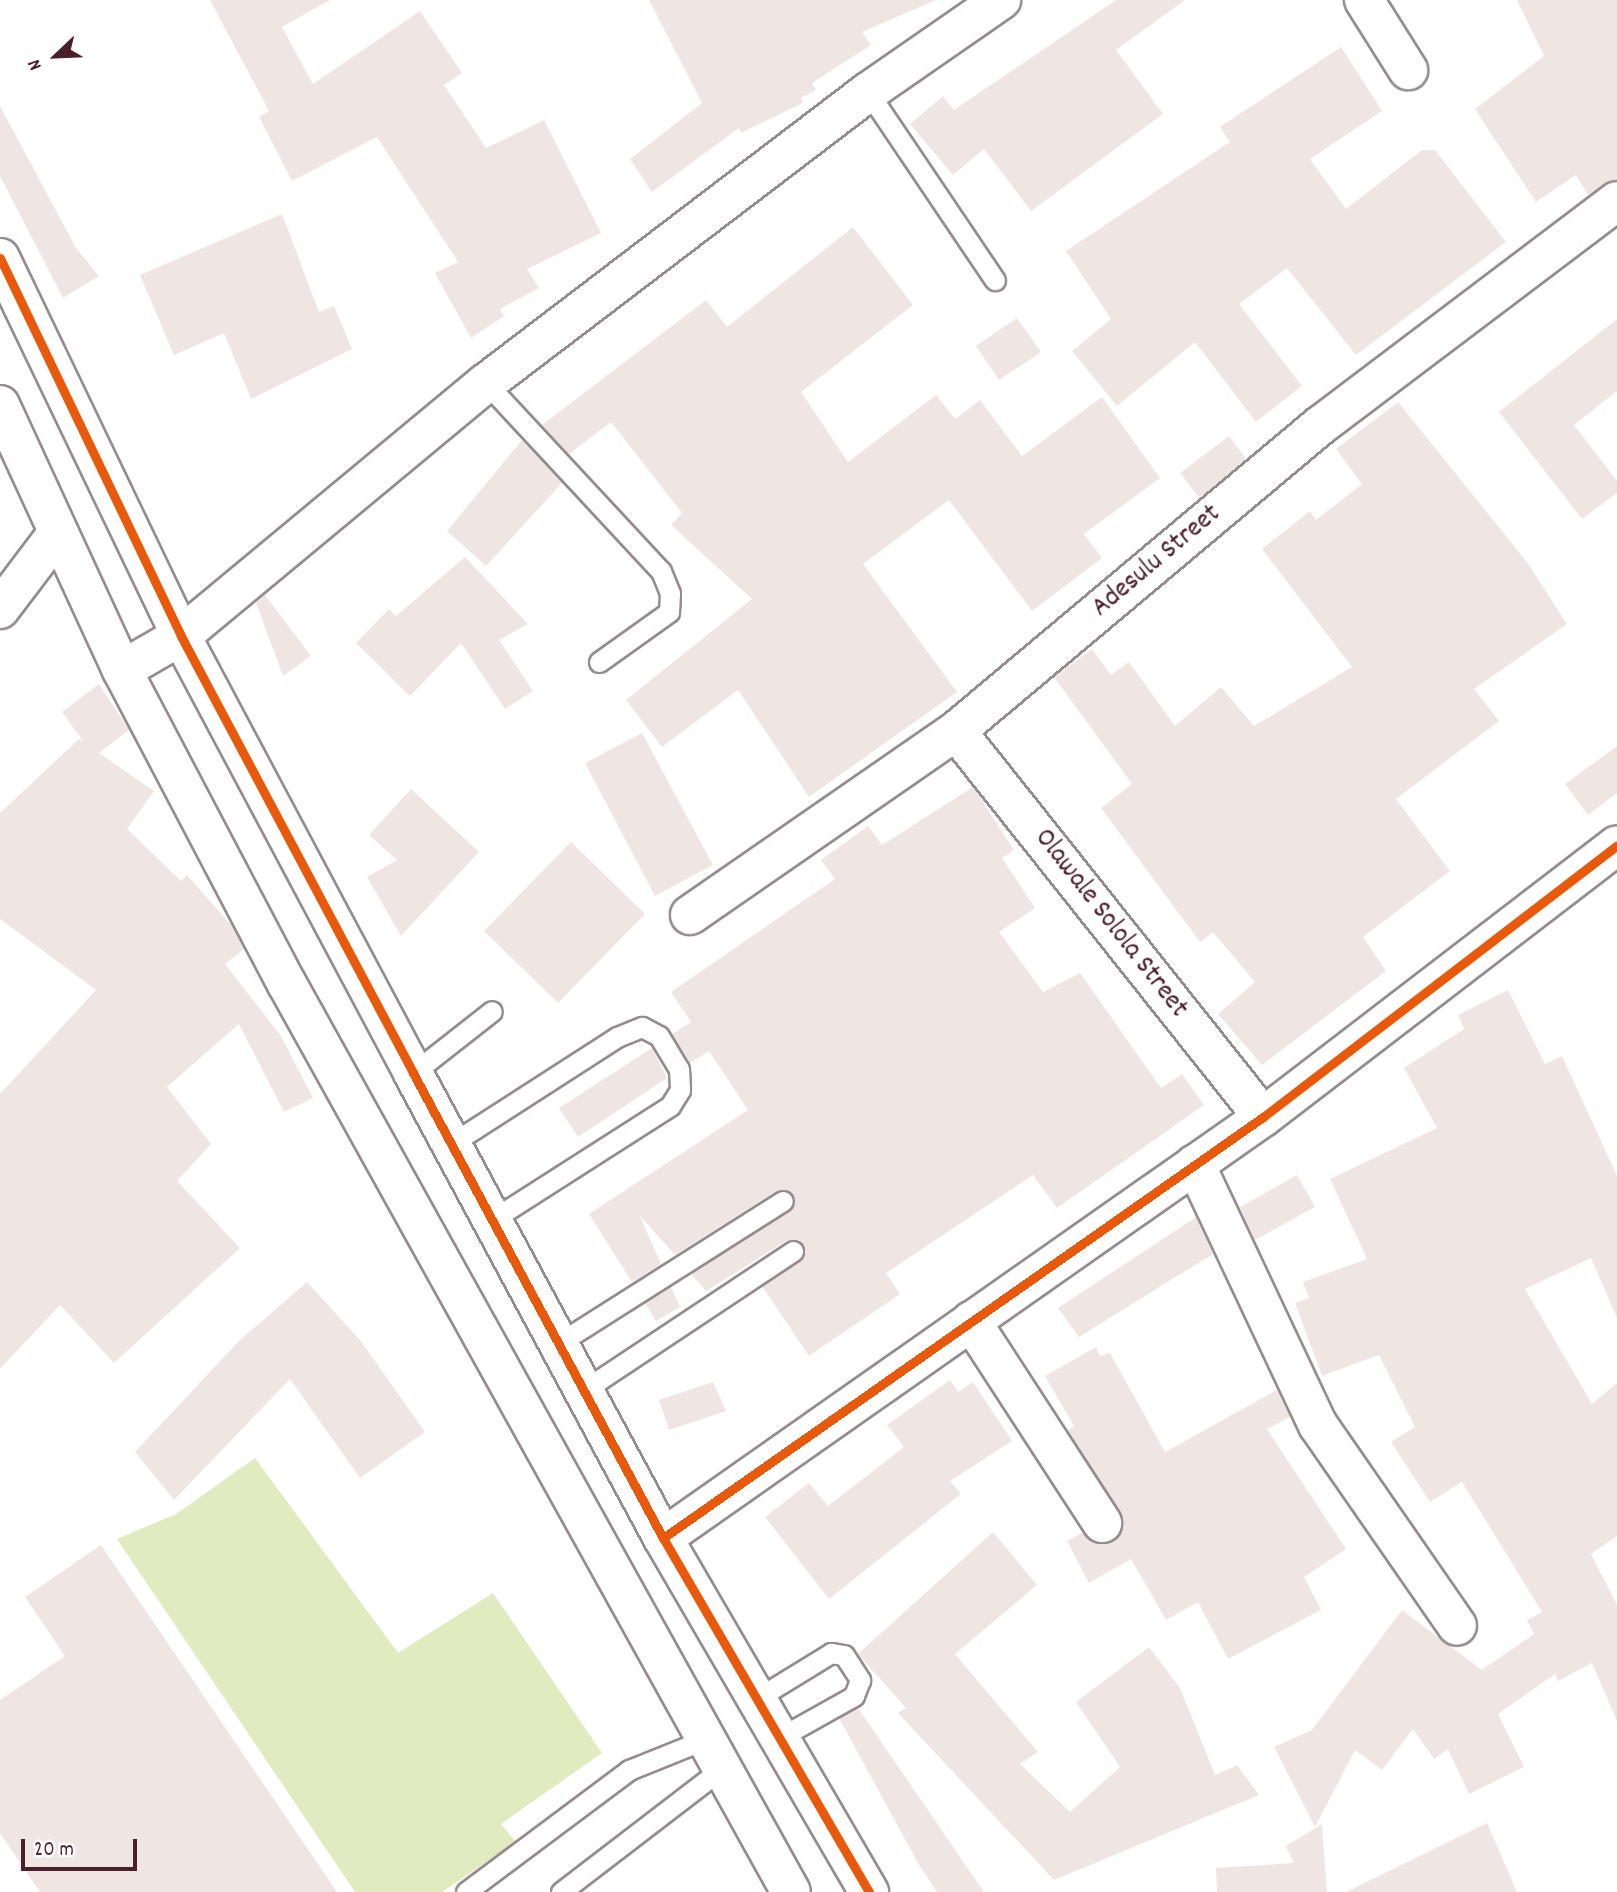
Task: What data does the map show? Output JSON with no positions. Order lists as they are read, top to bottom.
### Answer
{
  "streets": {
    "street": ["Adesulu Street", "Olawale Solola Street"]
  },
  "crossings": [
    ["Adesulu Street", "Olawale Solola Street"]
  ],
  "scale_bar": "20 m",
  "north": "bottom left"
}
